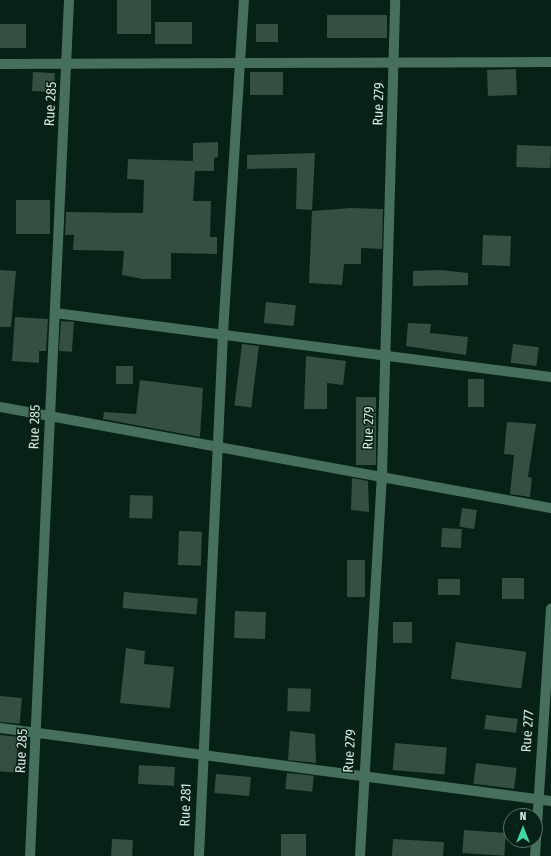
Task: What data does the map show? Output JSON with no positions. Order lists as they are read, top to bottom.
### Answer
{
  "streets": {
    "street": [
      "Rue 285",
      "Rue 279",
      "Rue 277",
      "Rue 281"
    ]
  },
  "north": "top"
}
